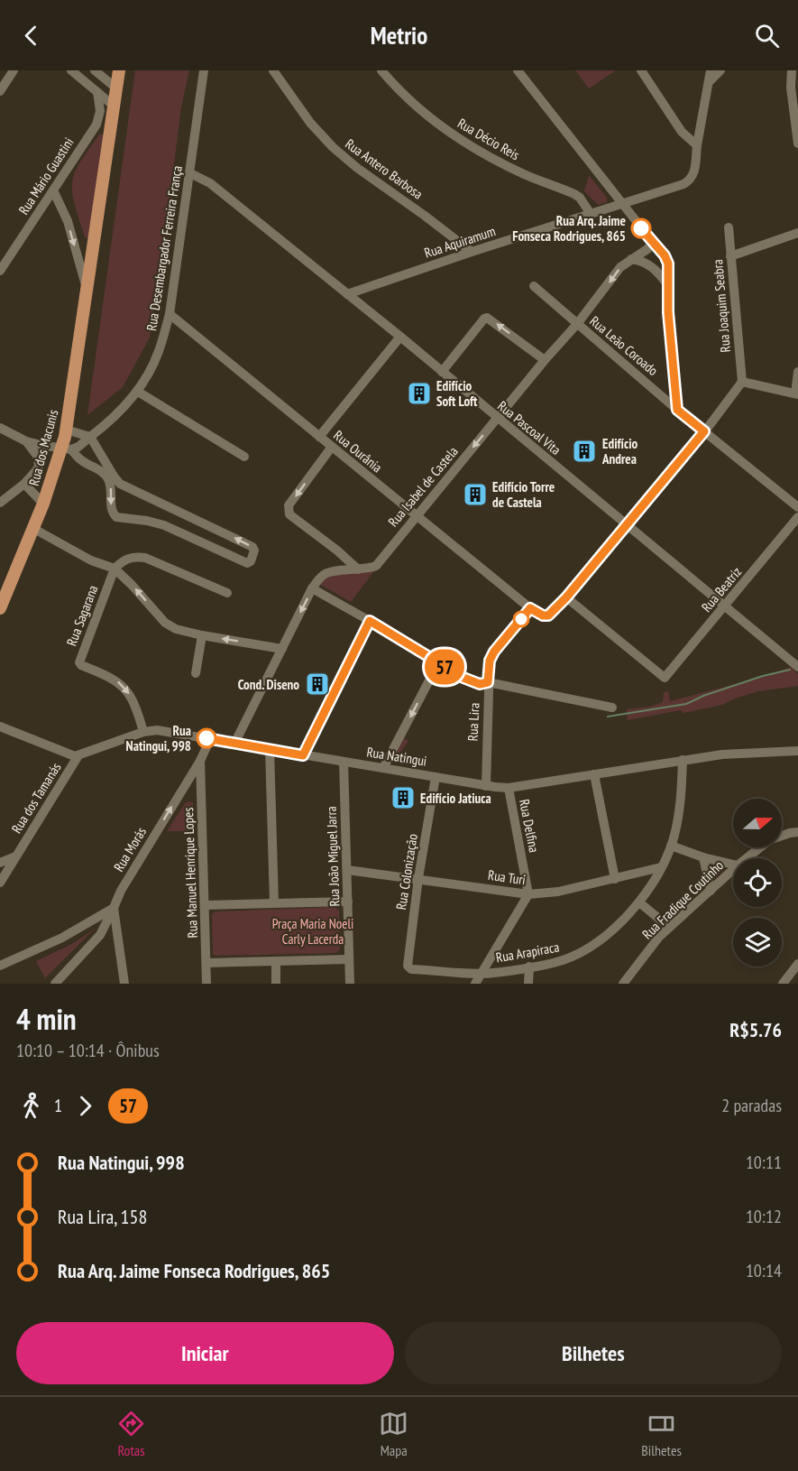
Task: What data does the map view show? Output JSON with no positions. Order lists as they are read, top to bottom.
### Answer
{
  "streets": {
    "main road": ["Rua dos Macunis"],
    "street": [
      "Rua Décio Reis",
      "Rua Antero Barbosa",
      "Rua Mário Guastini",
      "Rua Aquiramum",
      "Rua Desembargador Ferreira França",
      "Rua Joaquim Seabra",
      "Rua Leão Coroado",
      "Rua Pascoal Vita",
      "Rua Ourânia",
      "Rua Isabel de Castela",
      "Rua Beatriz",
      "Rua Sagarana",
      "Rua Lira",
      "Rua Natingui",
      "Rua dos Tamanás",
      "Rua Delfina",
      "Rua Morás",
      "Rua João Miguel Jarra",
      "Rua Colonização",
      "Rua Manuel Henrique Lopes",
      "Rua Turi",
      "Rua Fradique Coutinho",
      "Rua Arapiraca"
    ]
  },
  "crossings": [
    ["Rua Décio Reis", "Rua Aquiramum"],
    ["Rua Antero Barbosa", "Rua Aquiramum"],
    ["Rua Mário Guastini", "Rua dos Macunis"],
    ["Rua Aquiramum", "Rua Pascoal Vita"],
    ["Rua Desembargador Ferreira França", "Rua Pascoal Vita"],
    ["Rua Desembargador Ferreira França", "Rua dos Macunis"],
    ["Rua Desembargador Ferreira França", "Rua Ourânia"],
    ["Rua Leão Coroado", "Rua Isabel de Castela"],
    ["Rua Pascoal Vita", "Rua Isabel de Castela"],
    ["Rua Pascoal Vita", "Rua Beatriz"],
    ["Rua Ourânia", "Rua Isabel de Castela"],
    ["Rua Ourânia", "Rua Lira"],
    ["Rua Isabel de Castela", "Rua Natingui"],
    ["Rua Sagarana", "Rua Natingui"],
    ["Rua Lira", "Rua Natingui"],
    ["Rua Natingui", "Rua dos Tamanás"],
    ["Rua Natingui", "Rua Delfina"],
    ["Rua Natingui", "Rua Morás"],
    ["Rua Natingui", "Rua João Miguel Jarra"],
    ["Rua Natingui", "Rua Colonização"],
    ["Rua Natingui", "Rua Arapiraca"],
    ["Rua Delfina", "Rua Turi"],
    ["Rua Morás", "Rua Manuel Henrique Lopes"],
    ["Rua João Miguel Jarra", "Rua Turi"],
    ["Rua Colonização", "Rua Turi"],
    ["Rua Colonização", "Rua Arapiraca"],
    ["Rua Turi", "Rua Arapiraca"]
  ],
  "one_way": ["Rua Isabel de Castela", "Rua Sagarana", "Rua Morás"],
  "parks": ["Praça Maria Noeli Carly Lacerda"],
  "places": {
    "other": ["Rua Arq. Jaime Fonseca Rodrigues, 865", "Rua Natingui, 998"],
    "building": [
      "Edifício Soft Loft",
      "Edifício Andrea",
      "Edifício Torre de Castela",
      "Cond. Diseno",
      "Edifício Jatiuca"
    ]
  },
  "lines": ["bus line 57"],
  "north": "right",
  "page": {
    "header": "Metrio",
    "on_map": "57",
    "heading": ["4 min", "10:10 – 10:14 · Ônibus", "R$5.76"],
    "legs": ["1", "57", "2 paradas"],
    "list": [
      {
        "name": "Rua Natingui, 998",
        "value": "10:11"
      },
      {
        "name": "Rua Lira, 158",
        "value": "10:12"
      },
      {
        "name": "Rua Arq. Jaime Fonseca Rodrigues, 865",
        "value": "10:14"
      }
    ],
    "buttons": ["Iniciar", "Bilhetes"],
    "tabs": ["Rotas", "Mapa", "Bilhetes"]
  }
}
